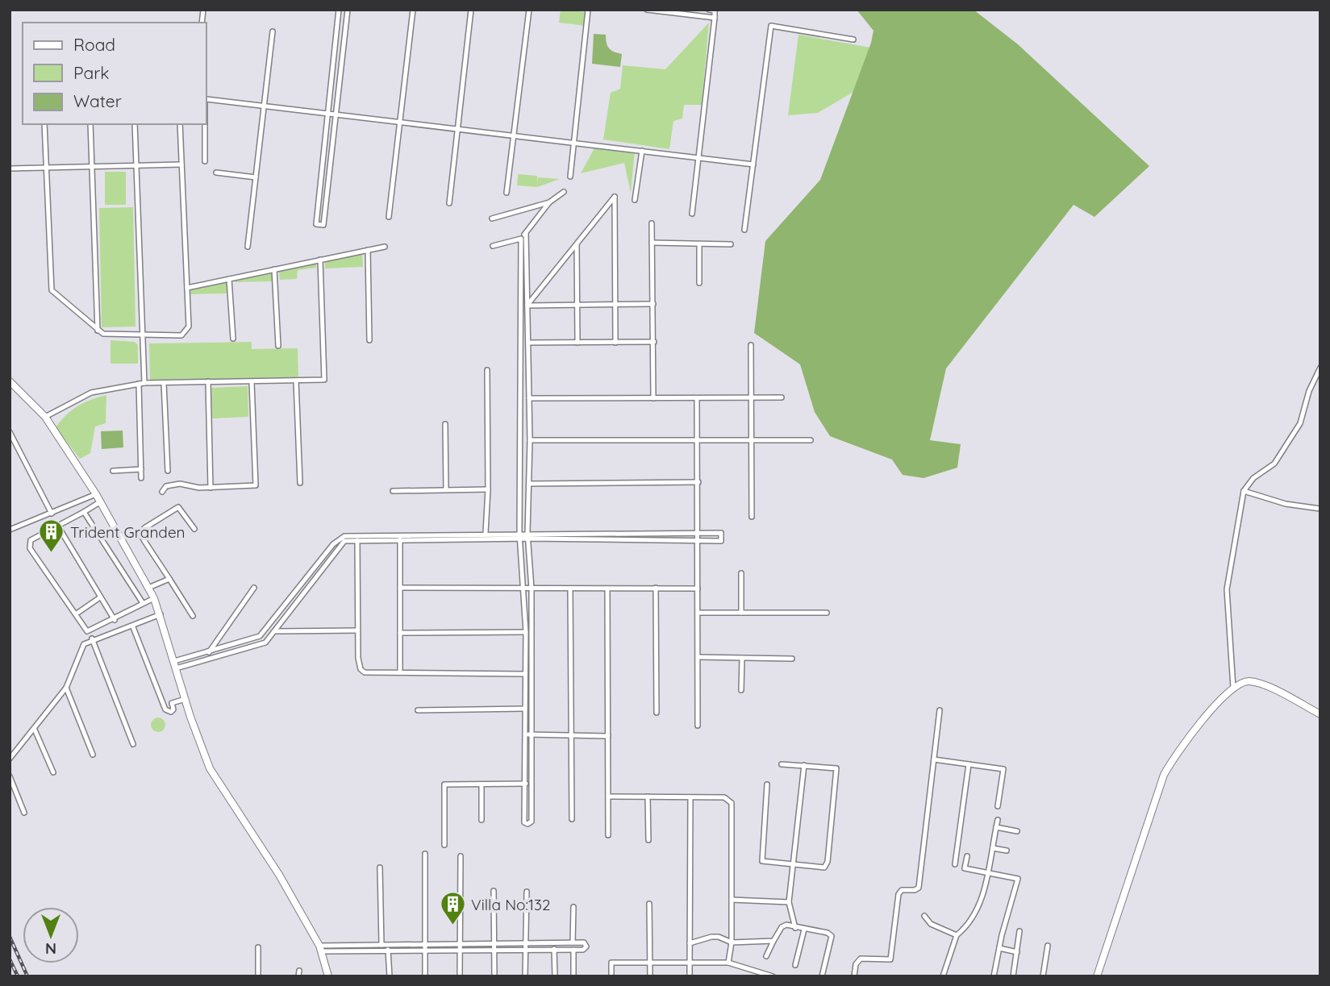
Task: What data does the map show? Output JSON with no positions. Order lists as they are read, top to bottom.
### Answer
{
  "places": {
    "building": ["Trident Granden", "Villa No:132"]
  },
  "legend": ["Road", "Park", "Water"],
  "north": "bottom"
}
